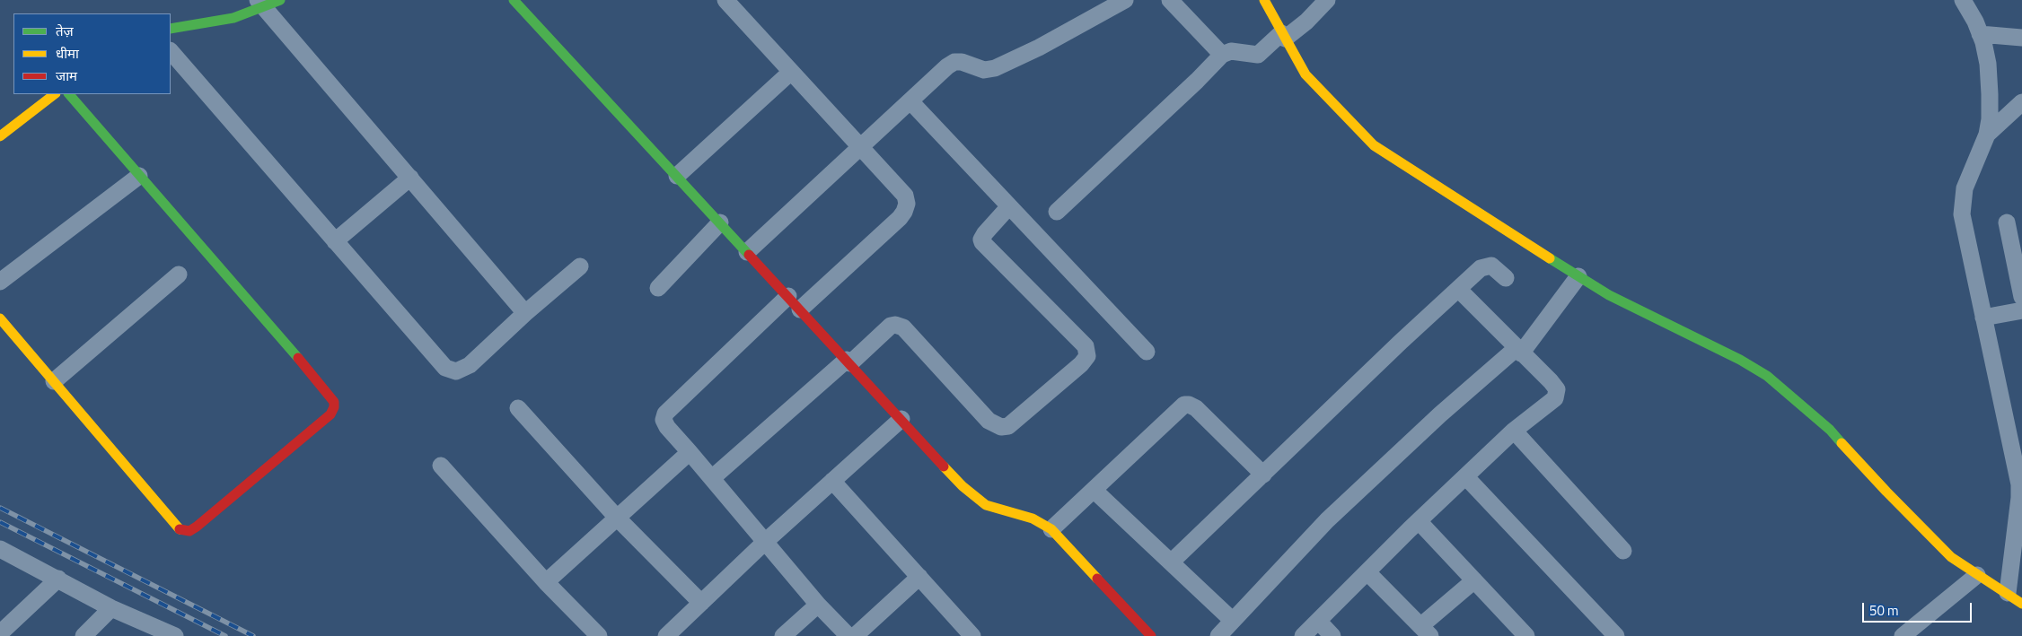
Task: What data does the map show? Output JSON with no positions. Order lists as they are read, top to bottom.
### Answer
{
  "legend": ["तेज़", "धीमा", "जाम"],
  "scale_bar": "50 m"
}
